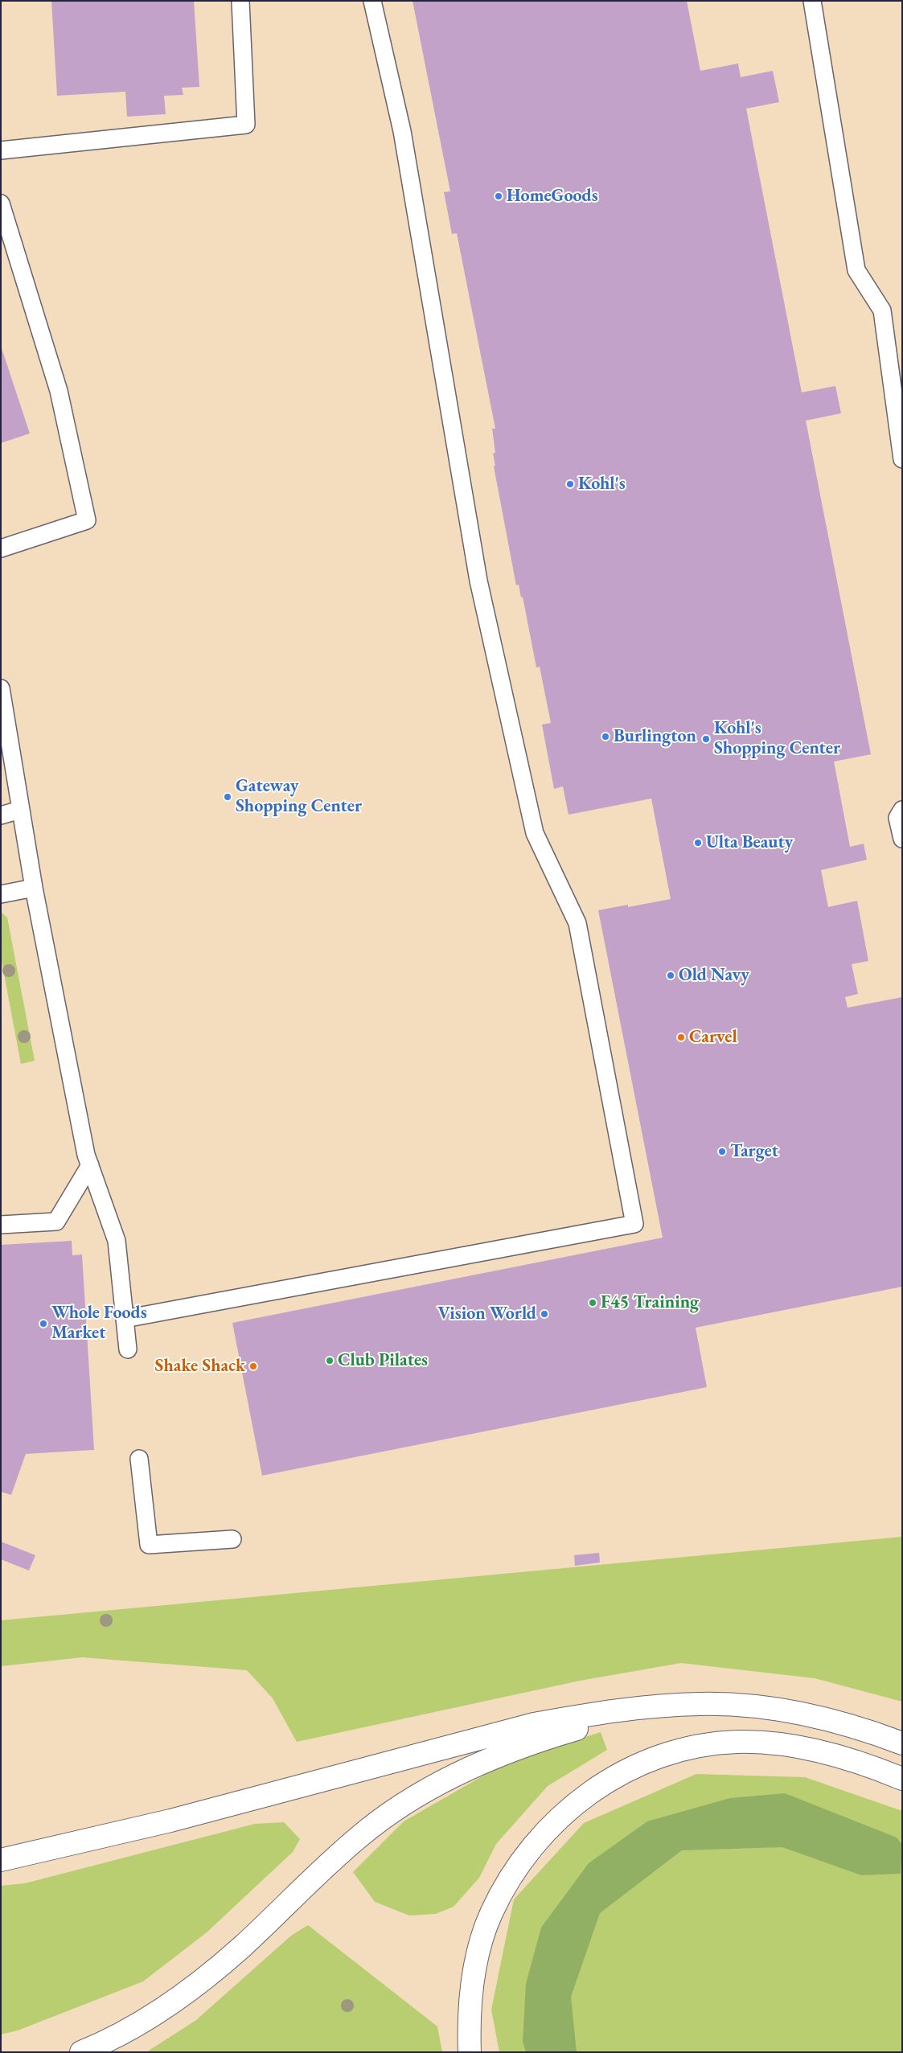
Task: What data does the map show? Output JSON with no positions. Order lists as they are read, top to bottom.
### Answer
{
  "places": [
    "HomeGoods",
    "Kohl's",
    "Burlington",
    "Kohl's Shopping Center",
    "Gateway Shopping Center",
    "Ulta Beauty",
    "Old Navy",
    "Carvel",
    "Target",
    "F45 Training",
    "Vision World",
    "Whole Foods Market",
    "Club Pilates",
    "Shake Shack"
  ]
}
